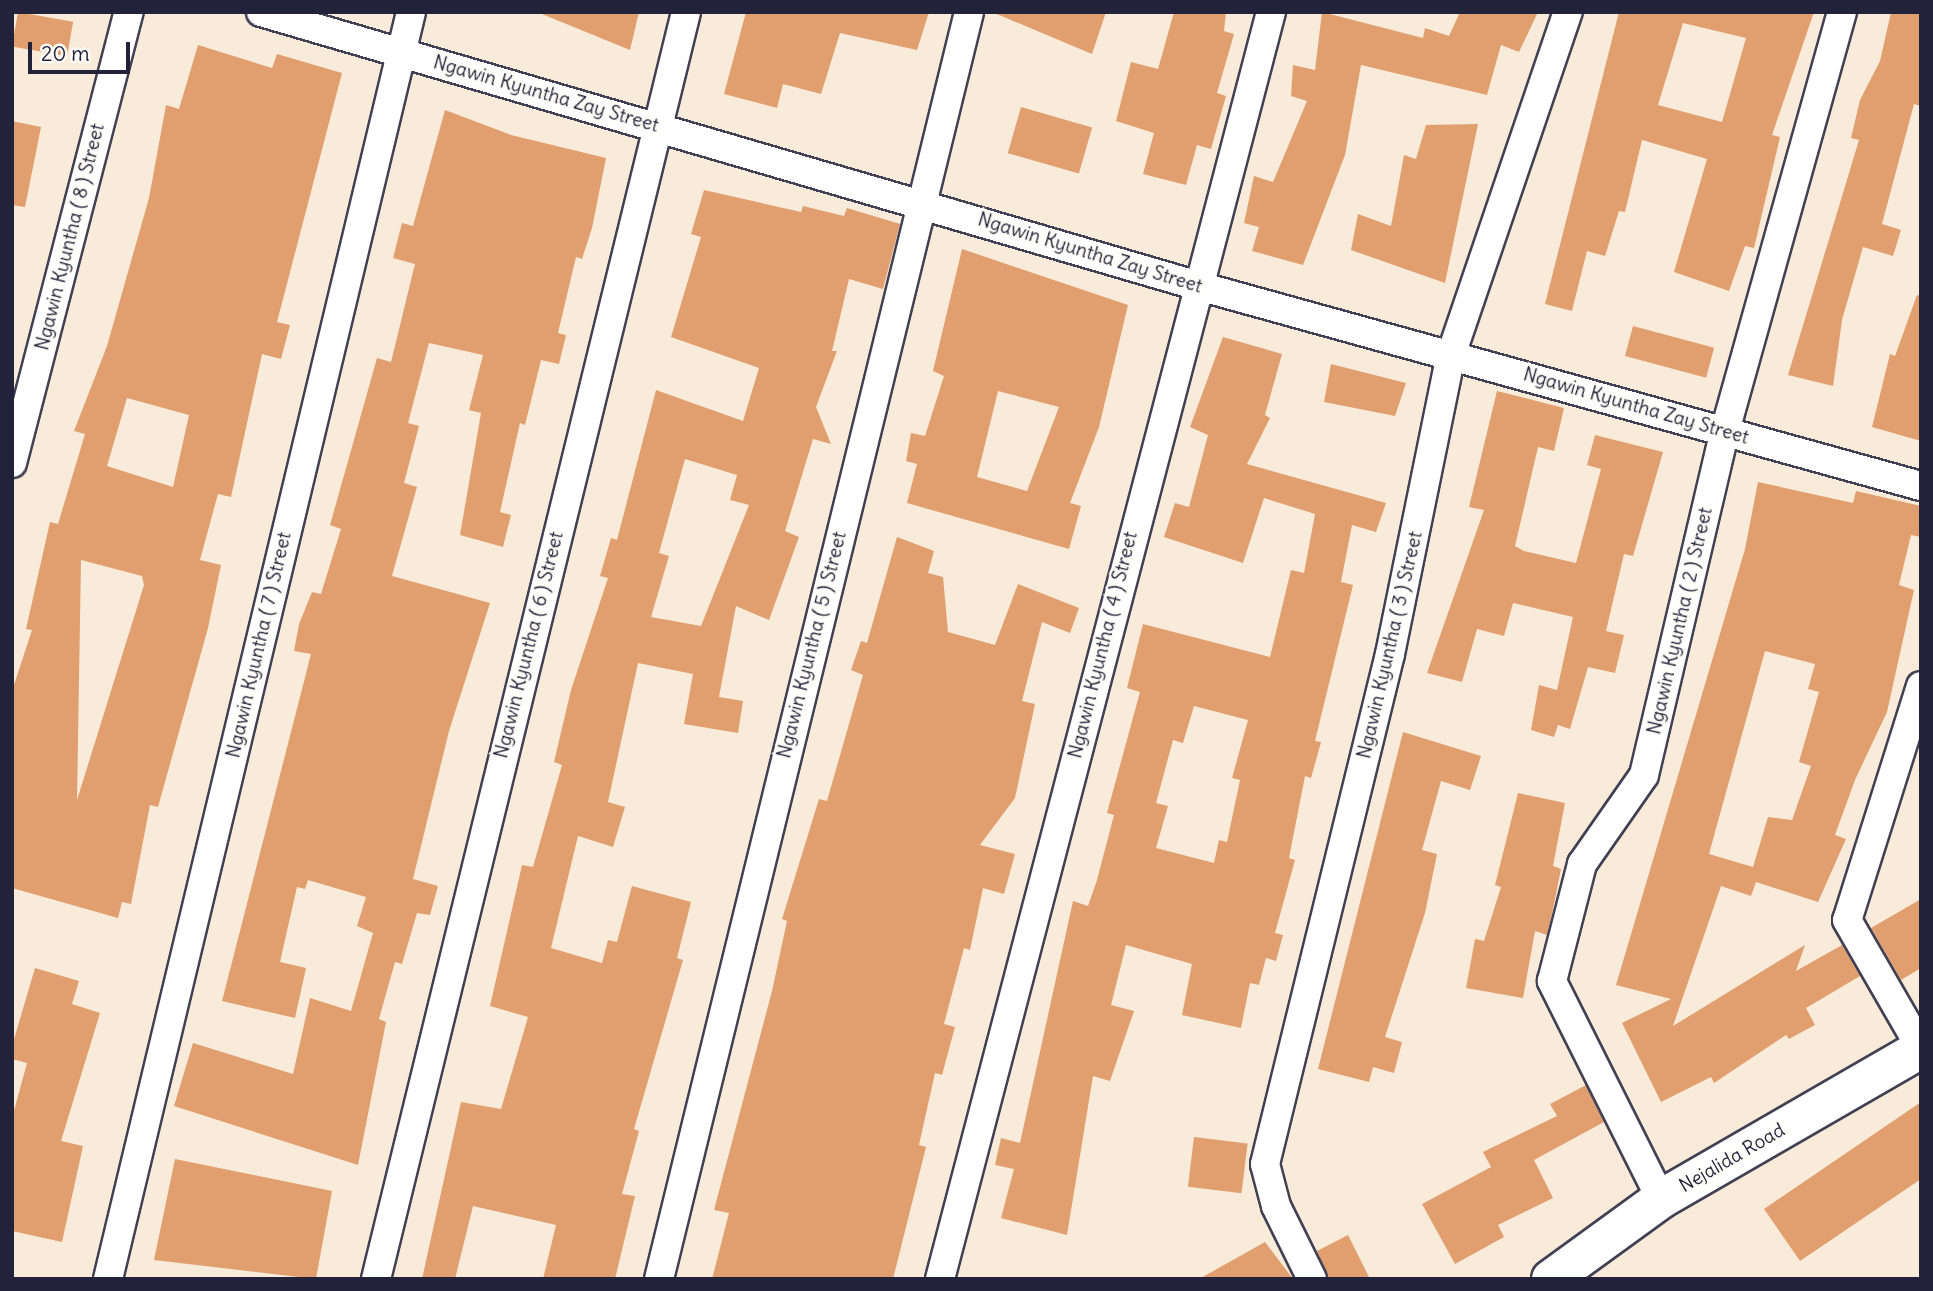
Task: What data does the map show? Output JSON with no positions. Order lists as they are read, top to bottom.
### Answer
{
  "streets": {
    "main road": ["Nejalida Road"],
    "street": [
      "Ngawin Kyuntha Zay Street",
      "Ngawin Kyuntha ( 8 ) Street",
      "Ngawin Kyuntha ( 2 ) Street",
      "Ngawin Kyuntha ( 7 ) Street",
      "Ngawin Kyuntha ( 6 ) Street",
      "Ngawin Kyuntha ( 5 ) Street",
      "Ngawin Kyuntha ( 4 ) Street",
      "Ngawin Kyuntha ( 3 ) Street"
    ]
  },
  "crossings": [
    ["Ngawin Kyuntha Zay Street", "Ngawin Kyuntha ( 2 ) Street"],
    ["Ngawin Kyuntha Zay Street", "Ngawin Kyuntha ( 7 ) Street"],
    ["Ngawin Kyuntha Zay Street", "Ngawin Kyuntha ( 6 ) Street"],
    ["Ngawin Kyuntha Zay Street", "Ngawin Kyuntha ( 5 ) Street"],
    ["Ngawin Kyuntha Zay Street", "Ngawin Kyuntha ( 4 ) Street"],
    ["Ngawin Kyuntha Zay Street", "Ngawin Kyuntha ( 3 ) Street"],
    ["Ngawin Kyuntha ( 2 ) Street", "Nejalida Road"]
  ],
  "scale_bar": "20 m"
}
